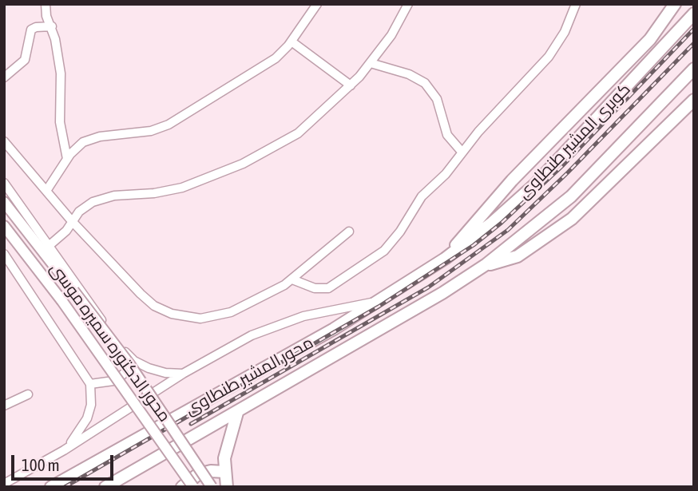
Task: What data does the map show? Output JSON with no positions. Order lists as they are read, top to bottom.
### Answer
{
  "streets": {
    "highway": ["كوبرى المشير طنطاوى", "محور المشير طنطاوى"],
    "main road": ["محور الدكتوره سميره موسى"]
  },
  "crossings": [
    ["كوبرى المشير طنطاوى", "محور المشير طنطاوى"]
  ],
  "scale_bar": "100 m"
}
